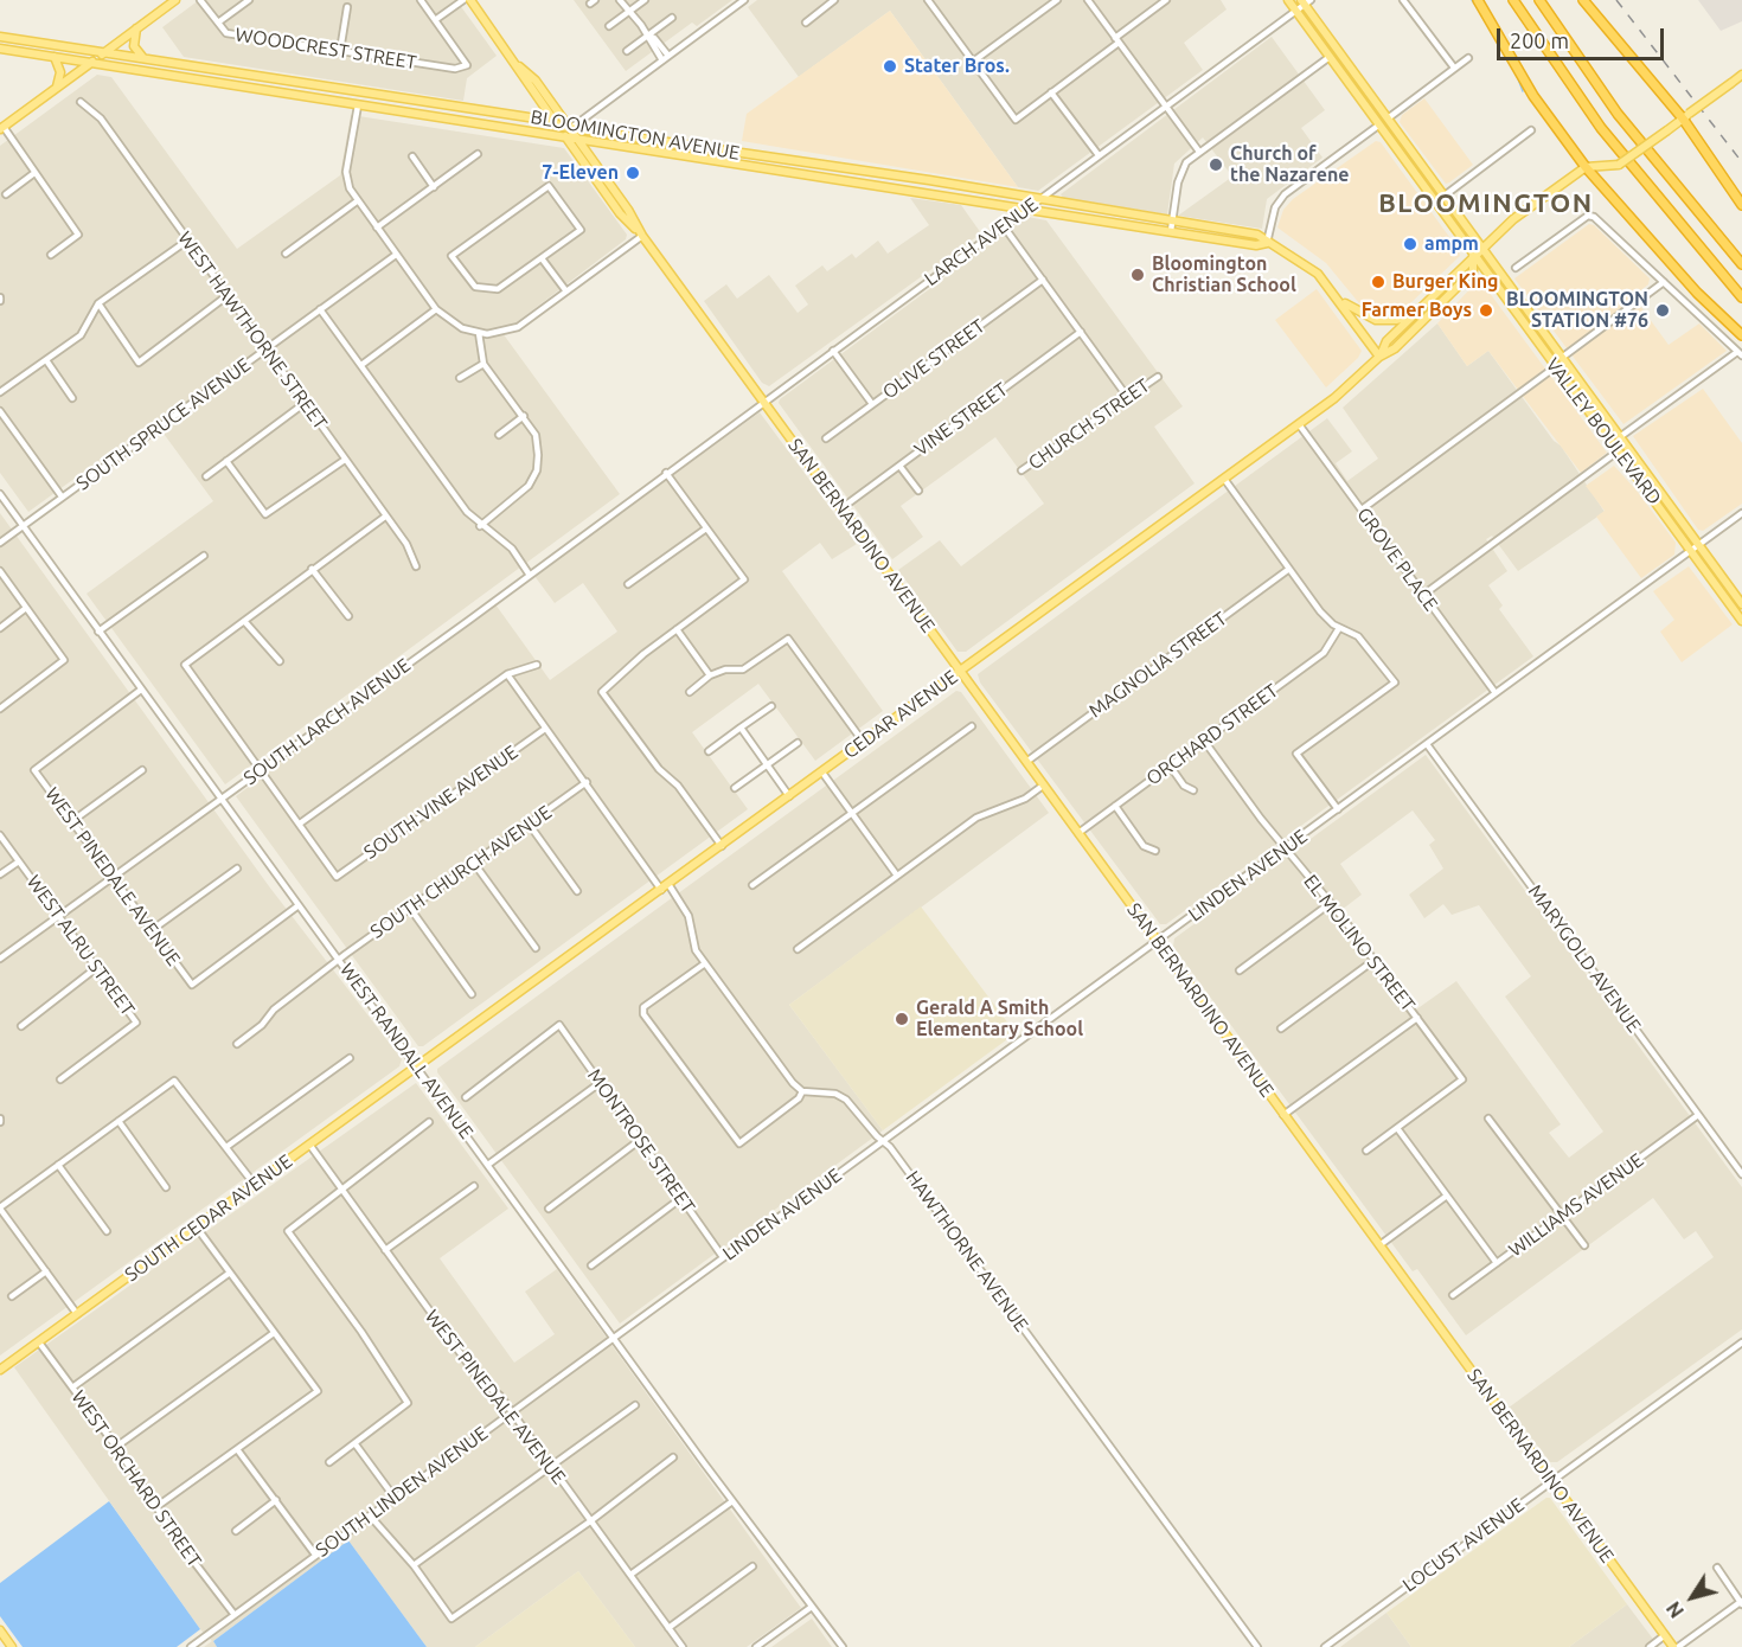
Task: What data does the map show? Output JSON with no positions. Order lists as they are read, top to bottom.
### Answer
{
  "streets": {
    "main road": [
      "BLOOMINGTON AVENUE",
      "VALLEY BOULEVARD",
      "SAN BERNARDINO AVENUE",
      "CEDAR AVENUE",
      "SOUTH CEDAR AVENUE"
    ],
    "street": [
      "WOODCREST STREET",
      "LARCH AVENUE",
      "WEST HAWTHORNE STREET",
      "OLIVE STREET",
      "VINE STREET",
      "SOUTH SPRUCE AVENUE",
      "CHURCH STREET",
      "GROVE PLACE",
      "MAGNOLIA STREET",
      "SOUTH LARCH AVENUE",
      "ORCHARD STREET",
      "SOUTH VINE AVENUE",
      "SOUTH CHURCH AVENUE",
      "LINDEN AVENUE",
      "WEST PINEDALE AVENUE",
      "EL MOLINO STREET",
      "WEST ALRU STREET",
      "MARYGOLD AVENUE",
      "WEST RANDALL AVENUE",
      "MONTROSE STREET",
      "WILLIAMS AVENUE",
      "HAWTHORNE AVENUE",
      "WEST ORCHARD STREET",
      "SOUTH LINDEN AVENUE",
      "LOCUST AVENUE"
    ]
  },
  "crossings": [
    ["BLOOMINGTON AVENUE", "LARCH AVENUE"],
    ["BLOOMINGTON AVENUE", "CEDAR AVENUE"],
    ["LARCH AVENUE", "VALLEY BOULEVARD"],
    ["LARCH AVENUE", "SAN BERNARDINO AVENUE"],
    ["LARCH AVENUE", "SOUTH LARCH AVENUE"],
    ["WEST HAWTHORNE STREET", "SOUTH SPRUCE AVENUE"],
    ["VINE STREET", "SAN BERNARDINO AVENUE"],
    ["SOUTH SPRUCE AVENUE", "WEST RANDALL AVENUE"],
    ["VALLEY BOULEVARD", "CEDAR AVENUE"],
    ["VALLEY BOULEVARD", "LINDEN AVENUE"],
    ["SAN BERNARDINO AVENUE", "MAGNOLIA STREET"],
    ["SAN BERNARDINO AVENUE", "CEDAR AVENUE"],
    ["SAN BERNARDINO AVENUE", "ORCHARD STREET"],
    ["SAN BERNARDINO AVENUE", "LINDEN AVENUE"],
    ["SAN BERNARDINO AVENUE", "LOCUST AVENUE"],
    ["GROVE PLACE", "CEDAR AVENUE"],
    ["GROVE PLACE", "LINDEN AVENUE"],
    ["CEDAR AVENUE", "WEST RANDALL AVENUE"],
    ["CEDAR AVENUE", "SOUTH CEDAR AVENUE"],
    ["SOUTH LARCH AVENUE", "WEST PINEDALE AVENUE"],
    ["SOUTH LARCH AVENUE", "WEST ALRU STREET"],
    ["SOUTH LARCH AVENUE", "WEST RANDALL AVENUE"],
    ["ORCHARD STREET", "EL MOLINO STREET"],
    ["SOUTH CHURCH AVENUE", "WEST RANDALL AVENUE"],
    ["LINDEN AVENUE", "EL MOLINO STREET"],
    ["LINDEN AVENUE", "MARYGOLD AVENUE"],
    ["LINDEN AVENUE", "WEST RANDALL AVENUE"],
    ["LINDEN AVENUE", "MONTROSE STREET"],
    ["LINDEN AVENUE", "HAWTHORNE AVENUE"],
    ["LINDEN AVENUE", "SOUTH LINDEN AVENUE"],
    ["WEST PINEDALE AVENUE", "WEST RANDALL AVENUE"],
    ["WEST PINEDALE AVENUE", "SOUTH CEDAR AVENUE"],
    ["WEST PINEDALE AVENUE", "SOUTH LINDEN AVENUE"],
    ["MARYGOLD AVENUE", "WILLIAMS AVENUE"],
    ["WEST RANDALL AVENUE", "SOUTH CEDAR AVENUE"],
    ["WEST RANDALL AVENUE", "SOUTH LINDEN AVENUE"],
    ["SOUTH CEDAR AVENUE", "WEST ORCHARD STREET"],
    ["WEST ORCHARD STREET", "SOUTH LINDEN AVENUE"]
  ],
  "districts": ["BLOOMINGTON"],
  "places": [
    "Stater Bros.",
    "Church of the Nazarene",
    "7-Eleven",
    "ampm",
    "Bloomington Christian School",
    "Burger King",
    "Farmer Boys",
    "BLOOMINGTON STATION #76",
    "Gerald A Smith Elementary School"
  ],
  "scale_bar": "200 m",
  "north": "bottom left"
}
